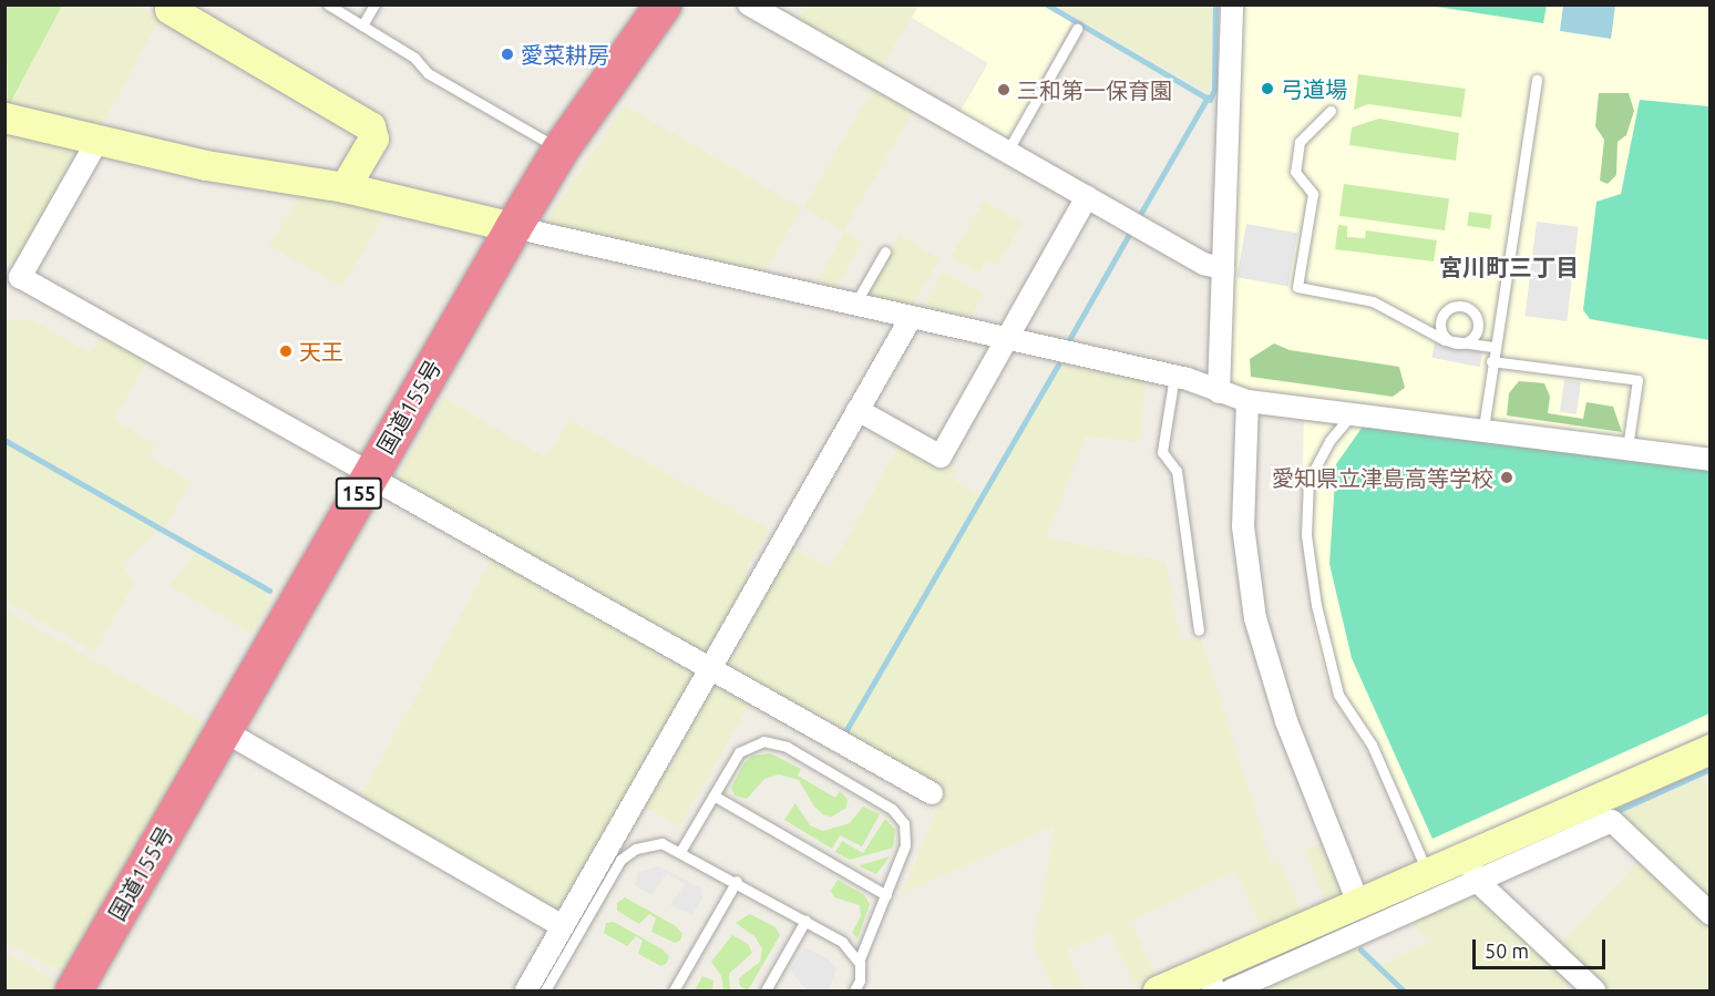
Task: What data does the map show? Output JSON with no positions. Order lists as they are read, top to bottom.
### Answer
{
  "streets": {
    "highway": ["国道155号", "155"]
  },
  "districts": ["宮川町三丁目"],
  "places": [
    "愛菜耕房",
    "弓道場",
    "三和第一保育園",
    "天王",
    "愛知県立津島高等学校"
  ],
  "scale_bar": "50 m"
}
